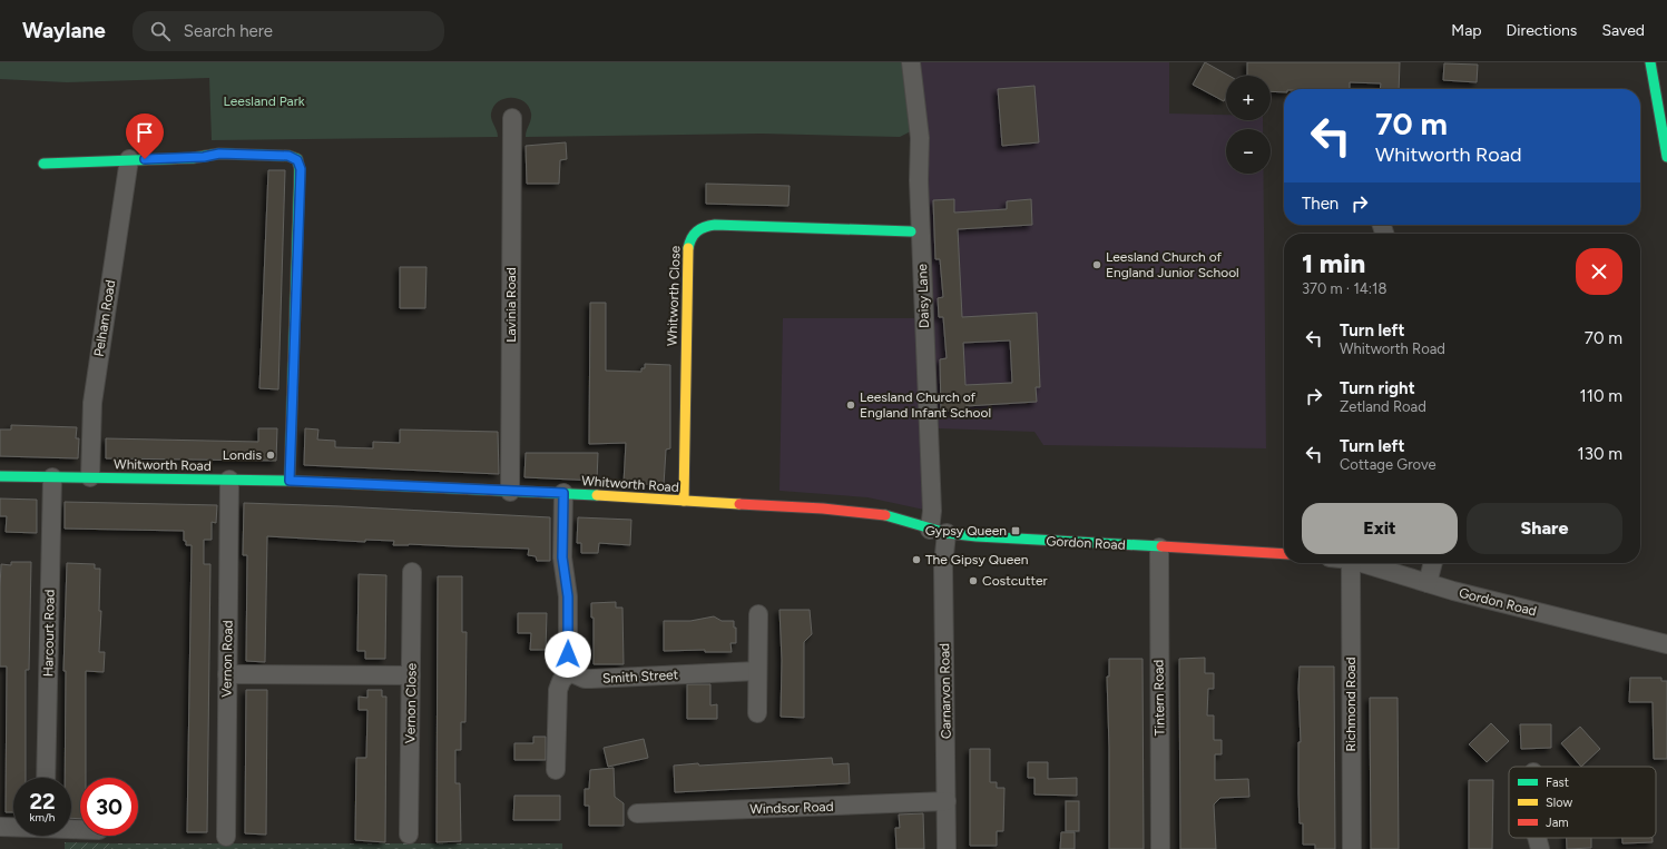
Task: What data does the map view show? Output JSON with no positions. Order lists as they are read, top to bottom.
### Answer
{
  "streets": {
    "street": [
      "Whitworth Close",
      "Daisy Lane",
      "Lavinia Road",
      "Pelham Road",
      "Whitworth Road",
      "Gordon Road",
      "Harcourt Road",
      "Vernon Road",
      "Smith Street",
      "Carnarvon Road",
      "Tintern Road",
      "Vernon Close",
      "Richmond Road",
      "Windsor Road"
    ]
  },
  "crossings": [
    ["Whitworth Close", "Whitworth Road"],
    ["Daisy Lane", "Gordon Road"],
    ["Daisy Lane", "Carnarvon Road"],
    ["Lavinia Road", "Whitworth Road"],
    ["Pelham Road", "Whitworth Road"],
    ["Whitworth Road", "Gordon Road"],
    ["Whitworth Road", "Harcourt Road"],
    ["Whitworth Road", "Vernon Road"],
    ["Gordon Road", "Carnarvon Road"],
    ["Gordon Road", "Tintern Road"],
    ["Carnarvon Road", "Windsor Road"]
  ],
  "parks": ["Leesland Park"],
  "places": {
    "other": [
      "Leesland Church of England Junior School",
      "Leesland Church of England Infant School",
      "Londis",
      "The Gipsy Queen",
      "Costcutter"
    ],
    "transit": ["Gypsy Queen"]
  },
  "legend": ["Fast", "Slow", "Jam"],
  "page": {
    "header": "Waylane",
    "search": "Search here",
    "nav": ["Map", "Directions", "Saved"],
    "map_buttons": ["+", "−"],
    "turn": ["70 m", "Whitworth Road"],
    "then": "Then",
    "heading": ["1 min", "370 m · 14:18"],
    "list": [
      {
        "name": "Turn left",
        "note": "Whitworth Road",
        "value": "70 m"
      },
      {
        "name": "Turn right",
        "note": "Zetland Road",
        "value": "110 m"
      },
      {
        "name": "Turn left",
        "note": "Cottage Grove",
        "value": "130 m"
      }
    ],
    "buttons": ["Exit", "Share"],
    "speed": "22 km/h",
    "limit": "30"
  }
}
